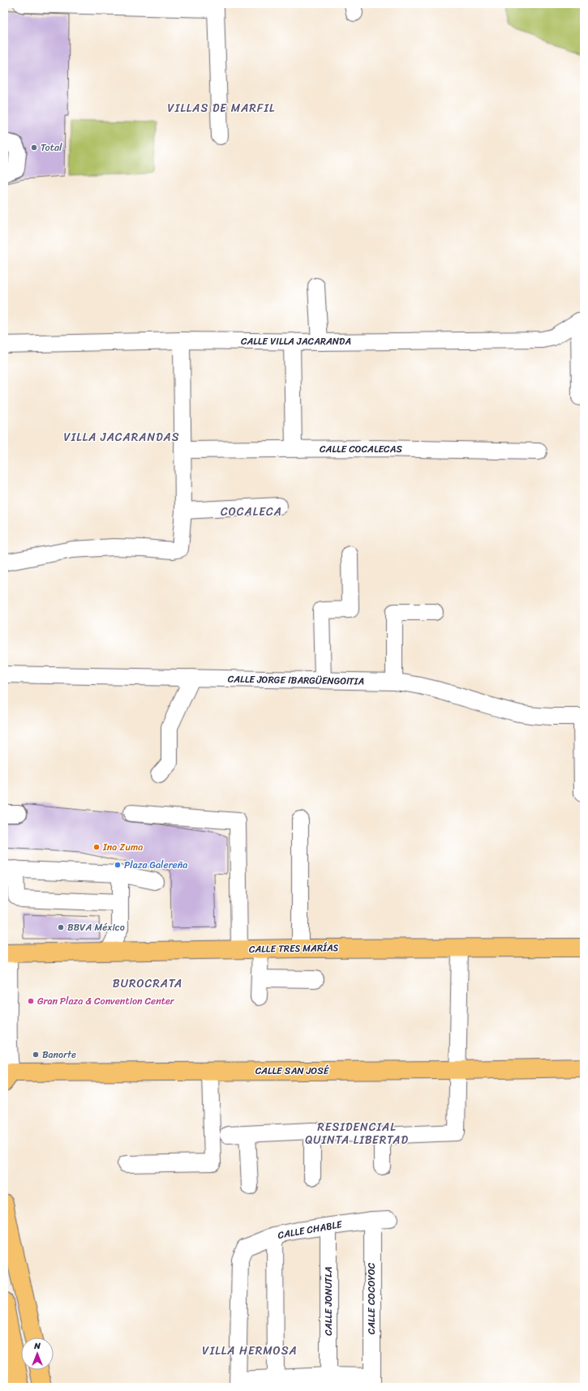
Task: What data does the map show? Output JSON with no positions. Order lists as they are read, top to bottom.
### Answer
{
  "streets": {
    "main road": ["CALLE TRES MARÍAS", "CALLE SAN JOSÉ"],
    "street": [
      "CALLE VILLA JACARANDA",
      "CALLE COCALECAS",
      "CALLE JORGE IBARGÜENGOITIA",
      "CALLE CHABLE",
      "CALLE COCOYOC",
      "CALLE JONUTLA"
    ]
  },
  "crossings": [
    ["CALLE CHABLE", "CALLE COCOYOC"],
    ["CALLE CHABLE", "CALLE JONUTLA"]
  ],
  "districts": [
    "VILLAS DE MARFIL",
    "VILLA JACARANDAS",
    "COCALECA",
    "BUROCRATA",
    "RESIDENCIAL QUINTA LIBERTAD",
    "VILLA HERMOSA"
  ],
  "places": [
    "Total",
    "Ina Zuma",
    "Plaza Galereña",
    "BBVA México",
    "Gran Plaza & Convention Center",
    "Banorte"
  ],
  "north": "top"
}
